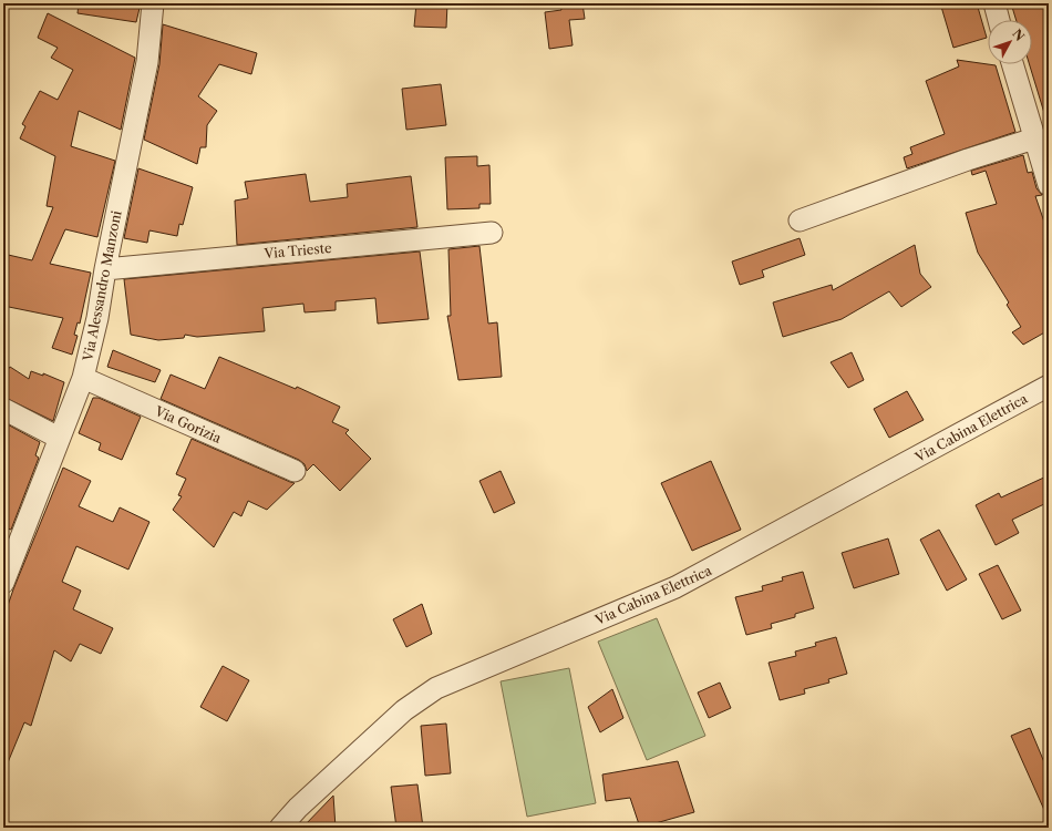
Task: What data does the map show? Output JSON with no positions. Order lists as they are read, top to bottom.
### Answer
{
  "streets": {
    "street": [
      "Via Trieste",
      "Via Alessandro Manzoni",
      "Via Gorizia",
      "Via Cabina Elettrica"
    ]
  },
  "crossings": [
    ["Via Trieste", "Via Alessandro Manzoni"],
    ["Via Alessandro Manzoni", "Via Gorizia"]
  ],
  "north": "top right"
}
